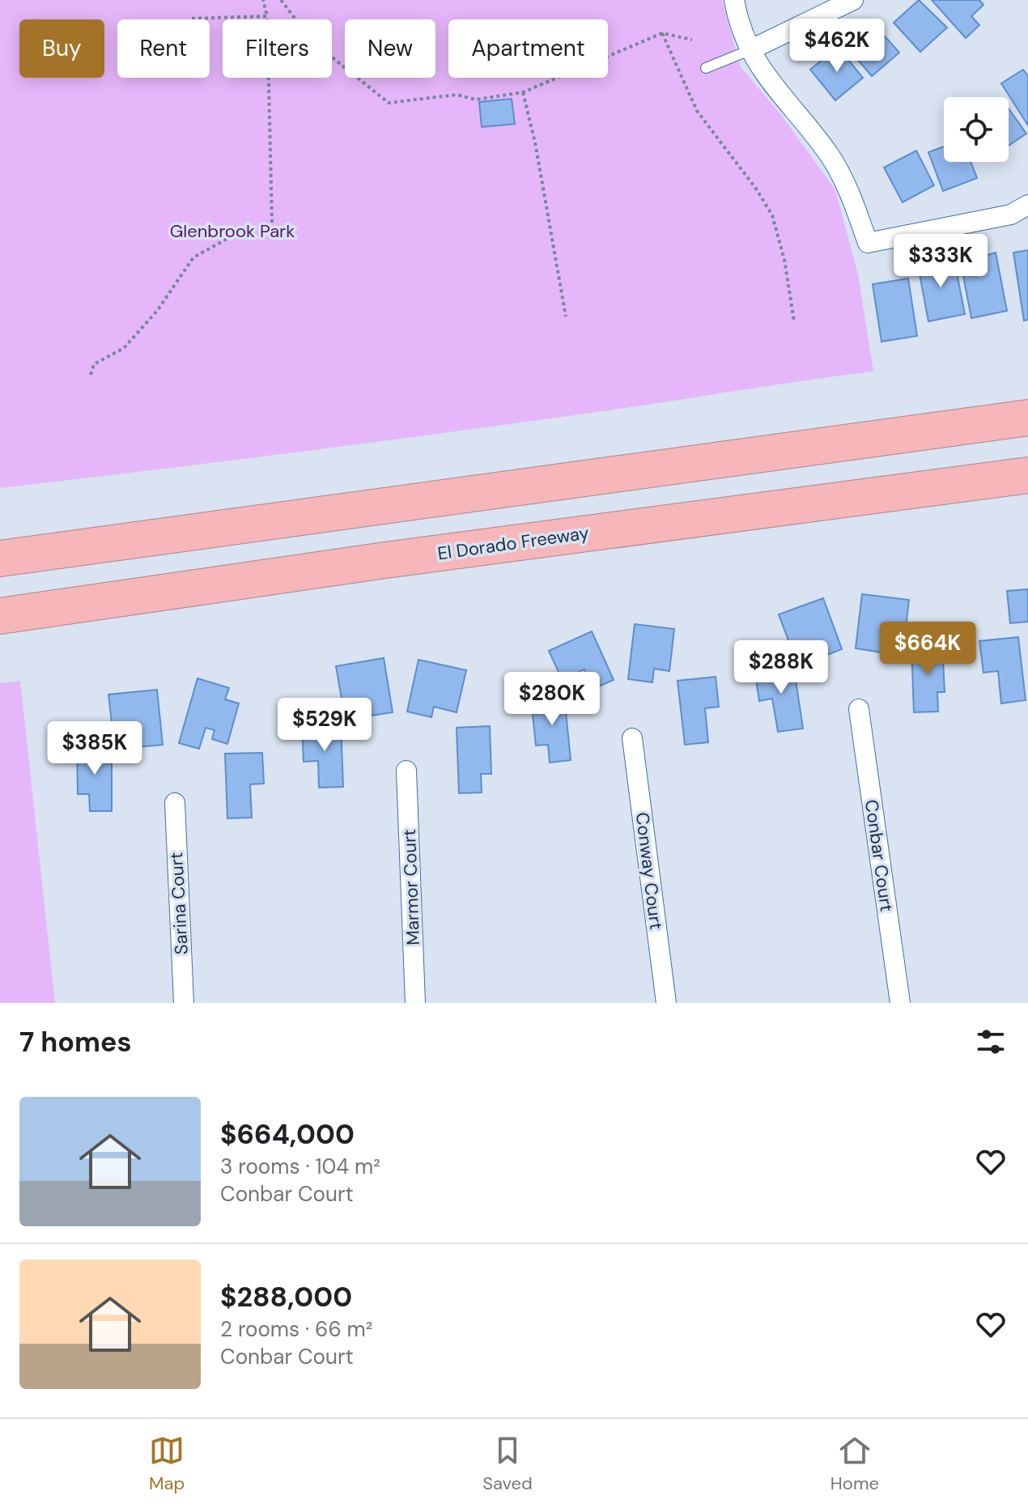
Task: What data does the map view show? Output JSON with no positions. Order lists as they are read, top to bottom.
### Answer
{
  "streets": {
    "highway": ["El Dorado Freeway"],
    "street": [
      "Conbar Court",
      "Conway Court",
      "Marmor Court",
      "Sarina Court"
    ]
  },
  "parks": ["Glenbrook Park"],
  "page": {
    "price": [
      "$462K",
      "$333K",
      "$664K",
      "$288K",
      "$280K",
      "$529K",
      "$385K"
    ],
    "chip": [
      "Buy",
      "Rent",
      "Filters",
      "New",
      "Apartment"
    ],
    "heading": "7 homes",
    "list": [
      {
        "name": "$664,000",
        "note": "3 rooms · 104 m² · Conbar Court"
      },
      {
        "name": "$288,000",
        "note": "2 rooms · 66 m² · Conbar Court"
      }
    ],
    "tabs": ["Map", "Saved", "Home"]
  }
}
